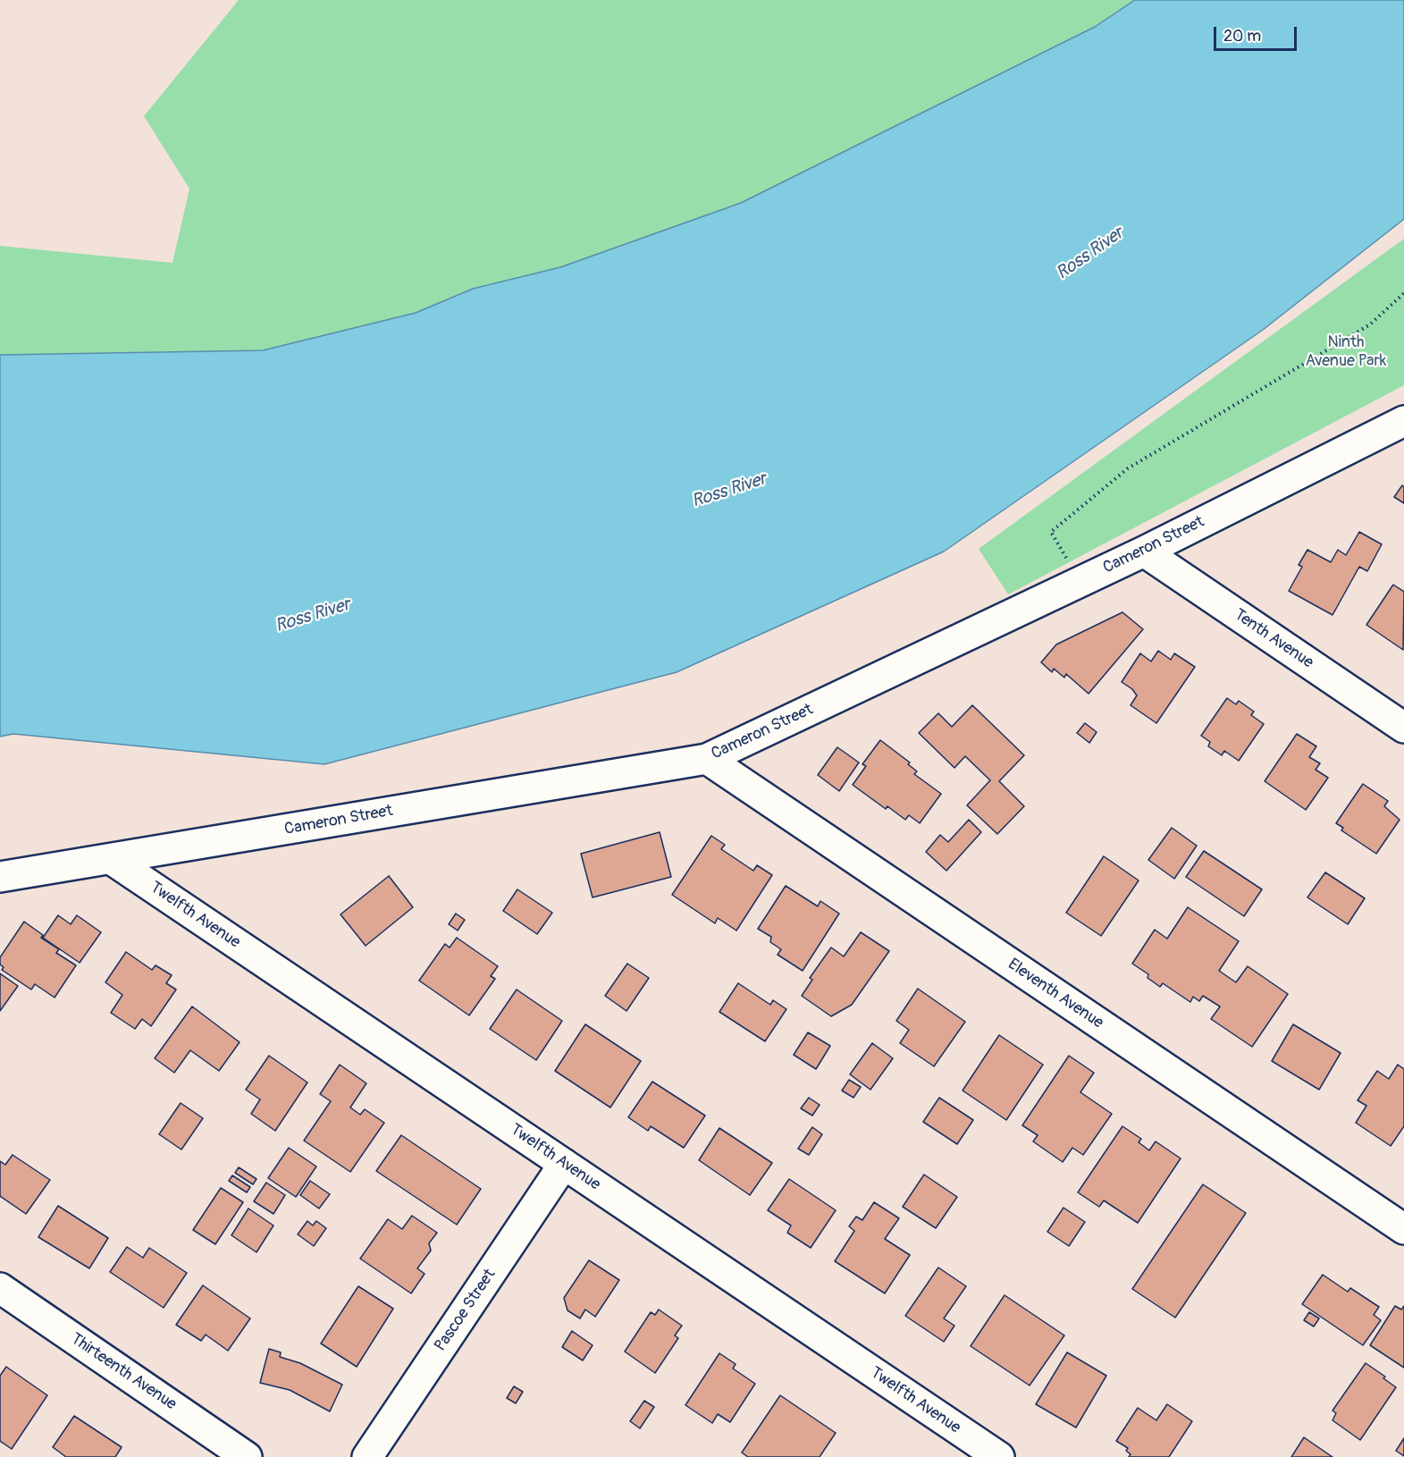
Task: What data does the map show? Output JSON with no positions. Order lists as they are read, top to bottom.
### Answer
{
  "streets": {
    "street": [
      "Cameron Street",
      "Tenth Avenue",
      "Twelfth Avenue",
      "Eleventh Avenue",
      "Pascoe Street",
      "Thirteenth Avenue"
    ]
  },
  "crossings": [
    ["Cameron Street", "Tenth Avenue"],
    ["Cameron Street", "Twelfth Avenue"],
    ["Cameron Street", "Eleventh Avenue"],
    ["Twelfth Avenue", "Pascoe Street"]
  ],
  "water": ["Ross River"],
  "parks": ["Ninth Avenue Park"],
  "scale_bar": "20 m"
}
